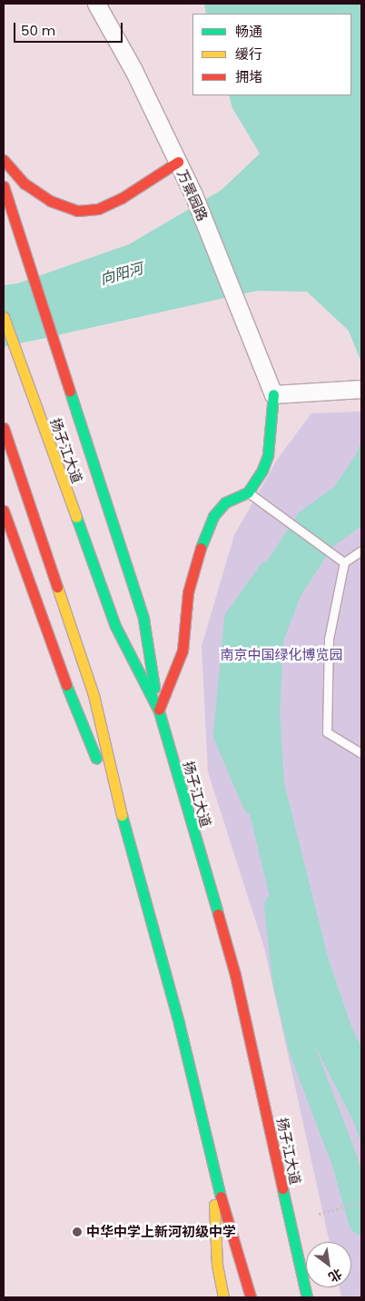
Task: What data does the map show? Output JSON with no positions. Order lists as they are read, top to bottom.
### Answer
{
  "streets": {
    "highway": ["扬子江大道"],
    "street": ["万景园路"]
  },
  "water": ["向阳河"],
  "parks": ["南京中国绿化博览园"],
  "places": ["中华中学上新河初级中学"],
  "legend": ["畅通", "缓行", "拥堵"],
  "scale_bar": "50 m",
  "north": "bottom right"
}
